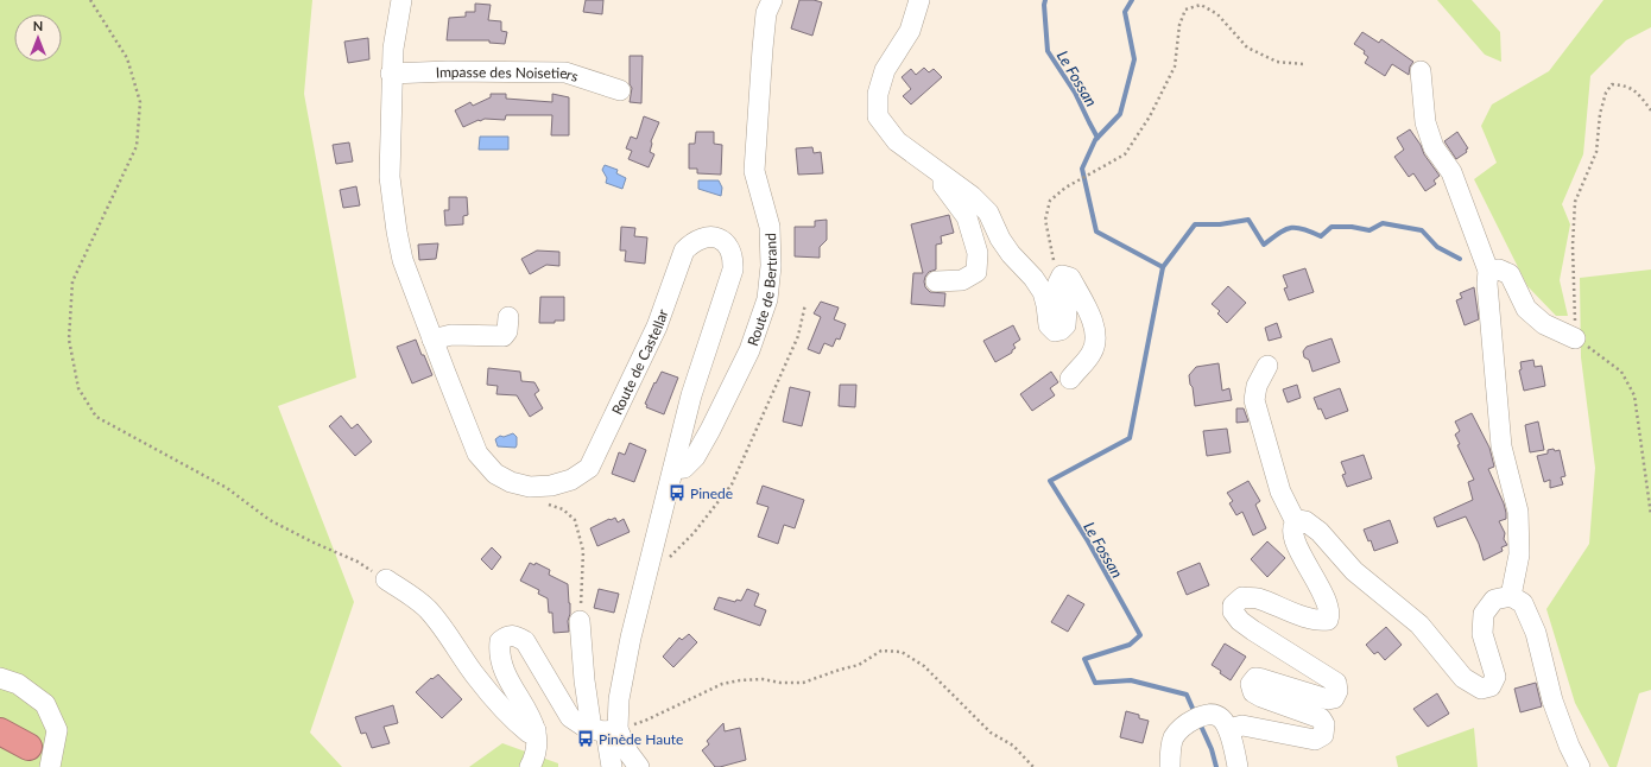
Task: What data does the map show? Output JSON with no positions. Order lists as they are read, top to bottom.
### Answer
{
  "streets": {
    "street": ["Impasse des Noisetiers", "Route de Bertrand", "Route de Castellar"]
  },
  "crossings": [
    ["Impasse des Noisetiers", "Route de Castellar"],
    ["Route de Bertrand", "Route de Castellar"]
  ],
  "water": ["Le Fossan"],
  "places": {
    "bus stop": ["Pinede", "Pinède Haute"]
  },
  "north": "top"
}
